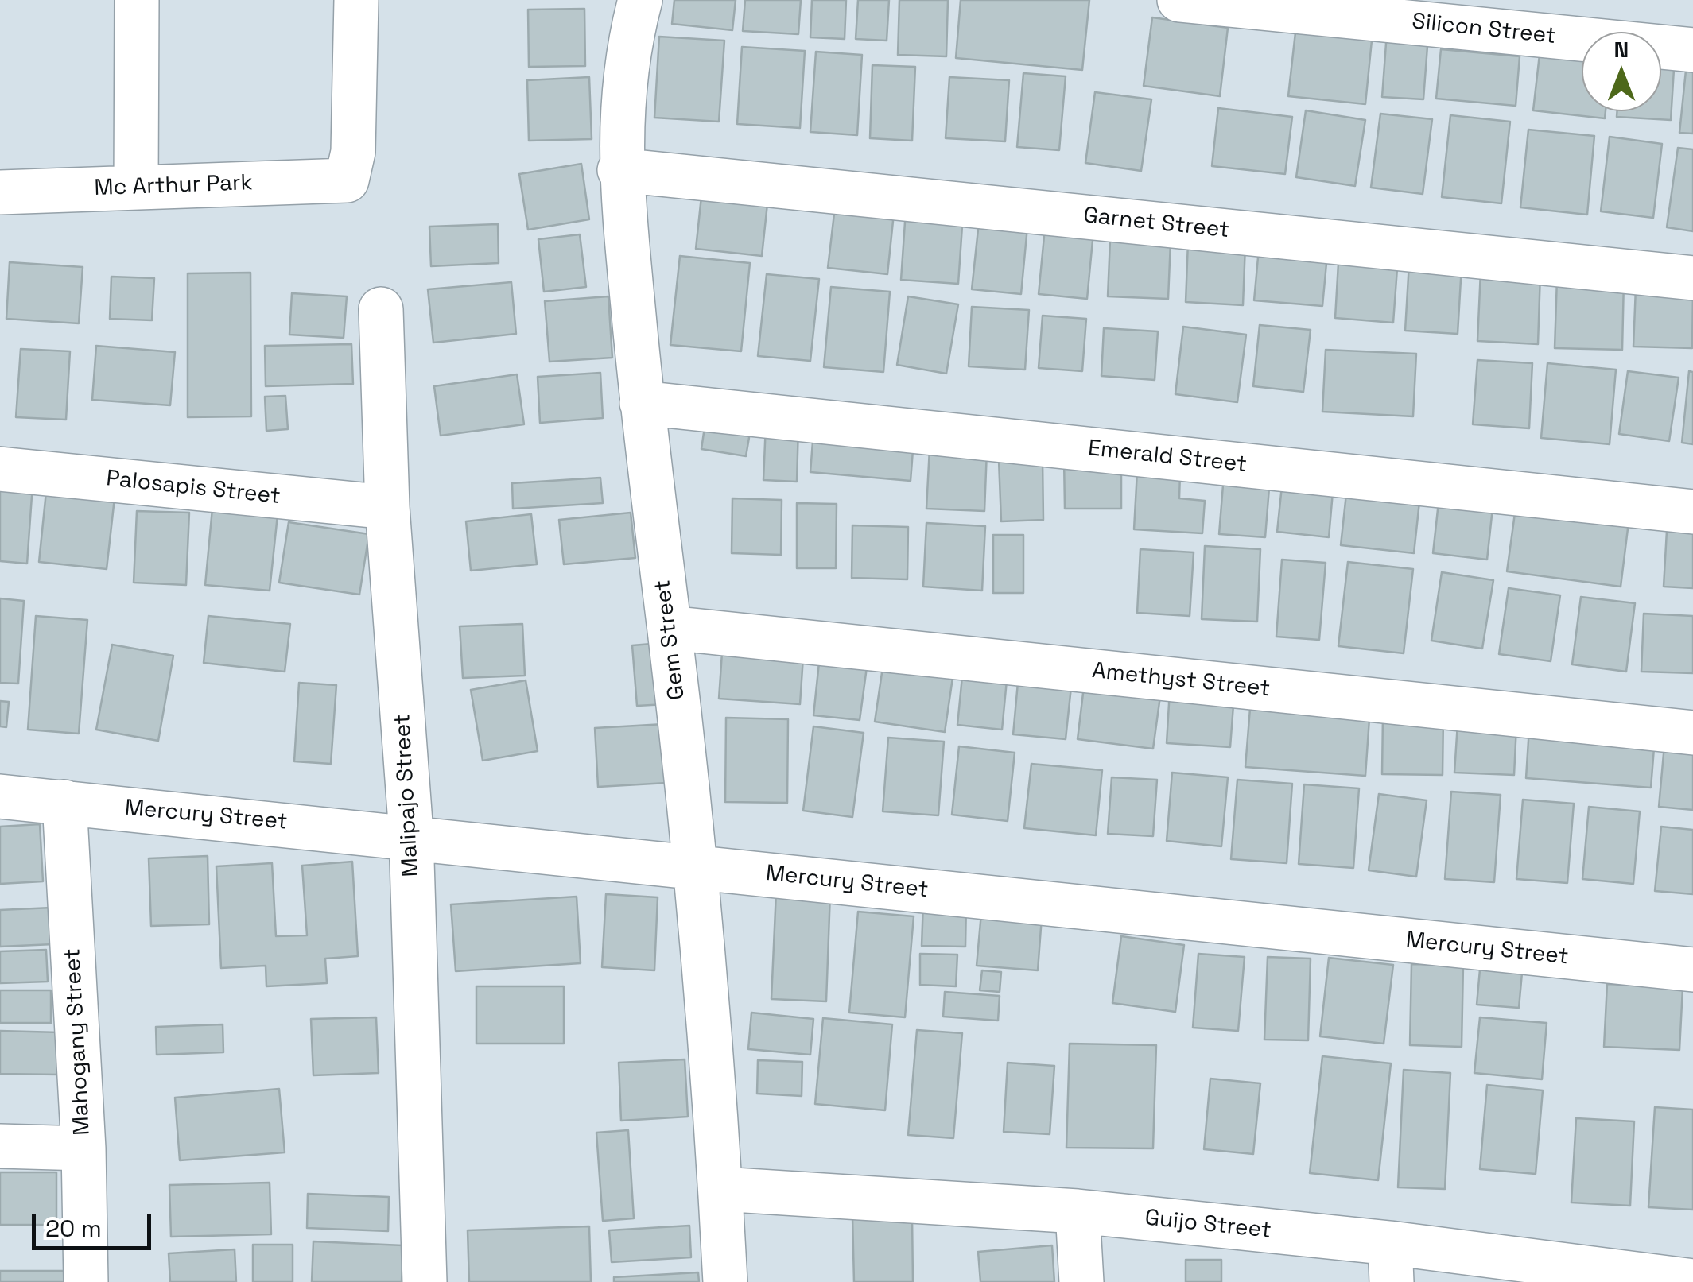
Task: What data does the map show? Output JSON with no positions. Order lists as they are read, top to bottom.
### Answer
{
  "streets": {
    "street": [
      "Silicon Street",
      "Mc Arthur Park",
      "Garnet Street",
      "Emerald Street",
      "Palosapis Street",
      "Gem Street",
      "Amethyst Street",
      "Malipajo Street",
      "Mercury Street",
      "Mahogany Street",
      "Guijo Street"
    ]
  },
  "crossings": [
    ["Garnet Street", "Gem Street"],
    ["Emerald Street", "Gem Street"],
    ["Palosapis Street", "Malipajo Street"],
    ["Gem Street", "Amethyst Street"],
    ["Gem Street", "Mercury Street"],
    ["Gem Street", "Guijo Street"],
    ["Malipajo Street", "Mercury Street"],
    ["Mercury Street", "Mahogany Street"]
  ],
  "scale_bar": "20 m",
  "north": "top"
}
